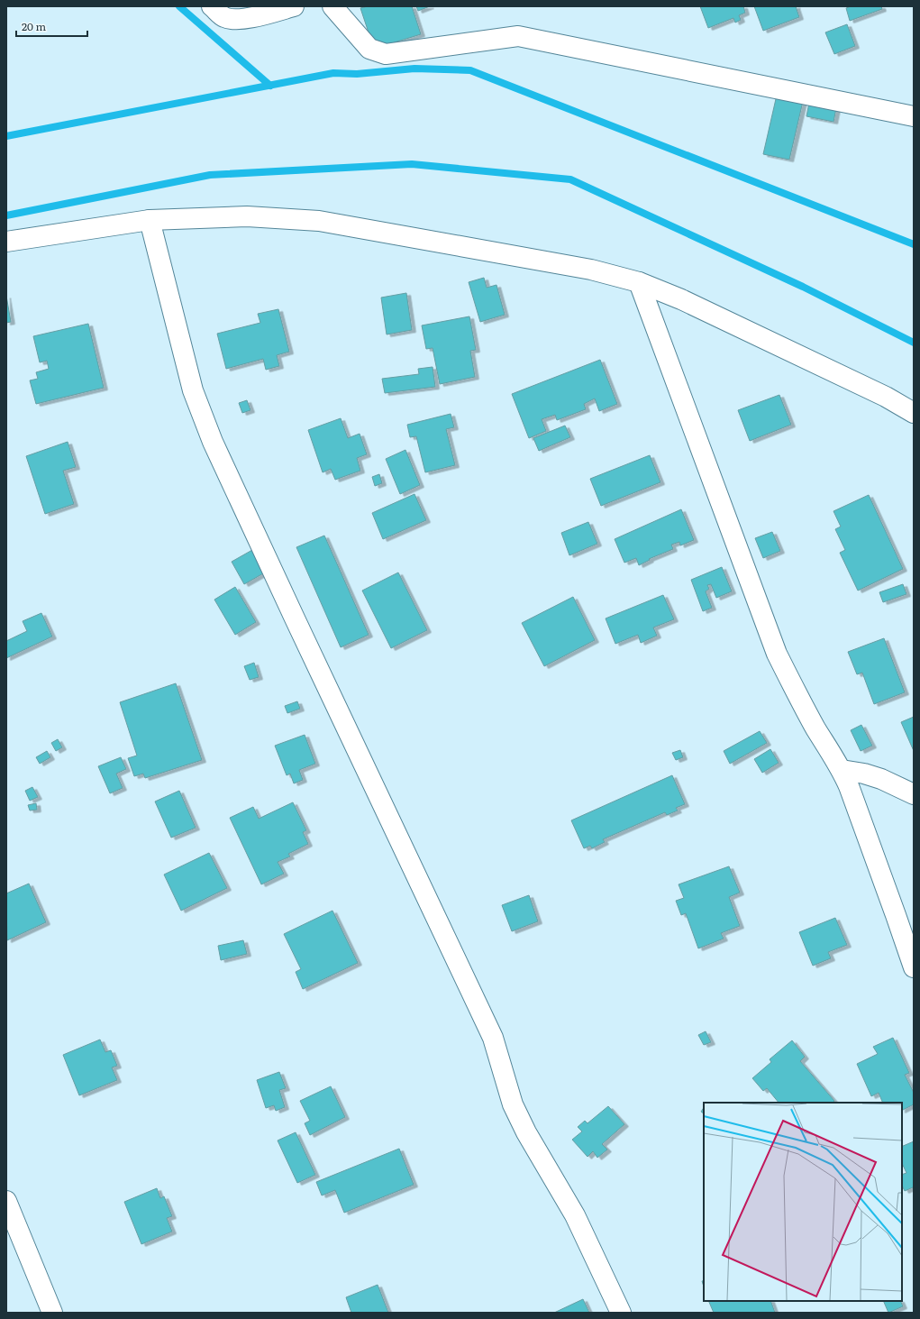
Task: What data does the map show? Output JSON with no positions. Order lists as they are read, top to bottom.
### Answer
{
  "scale_bar": "20 m"
}
